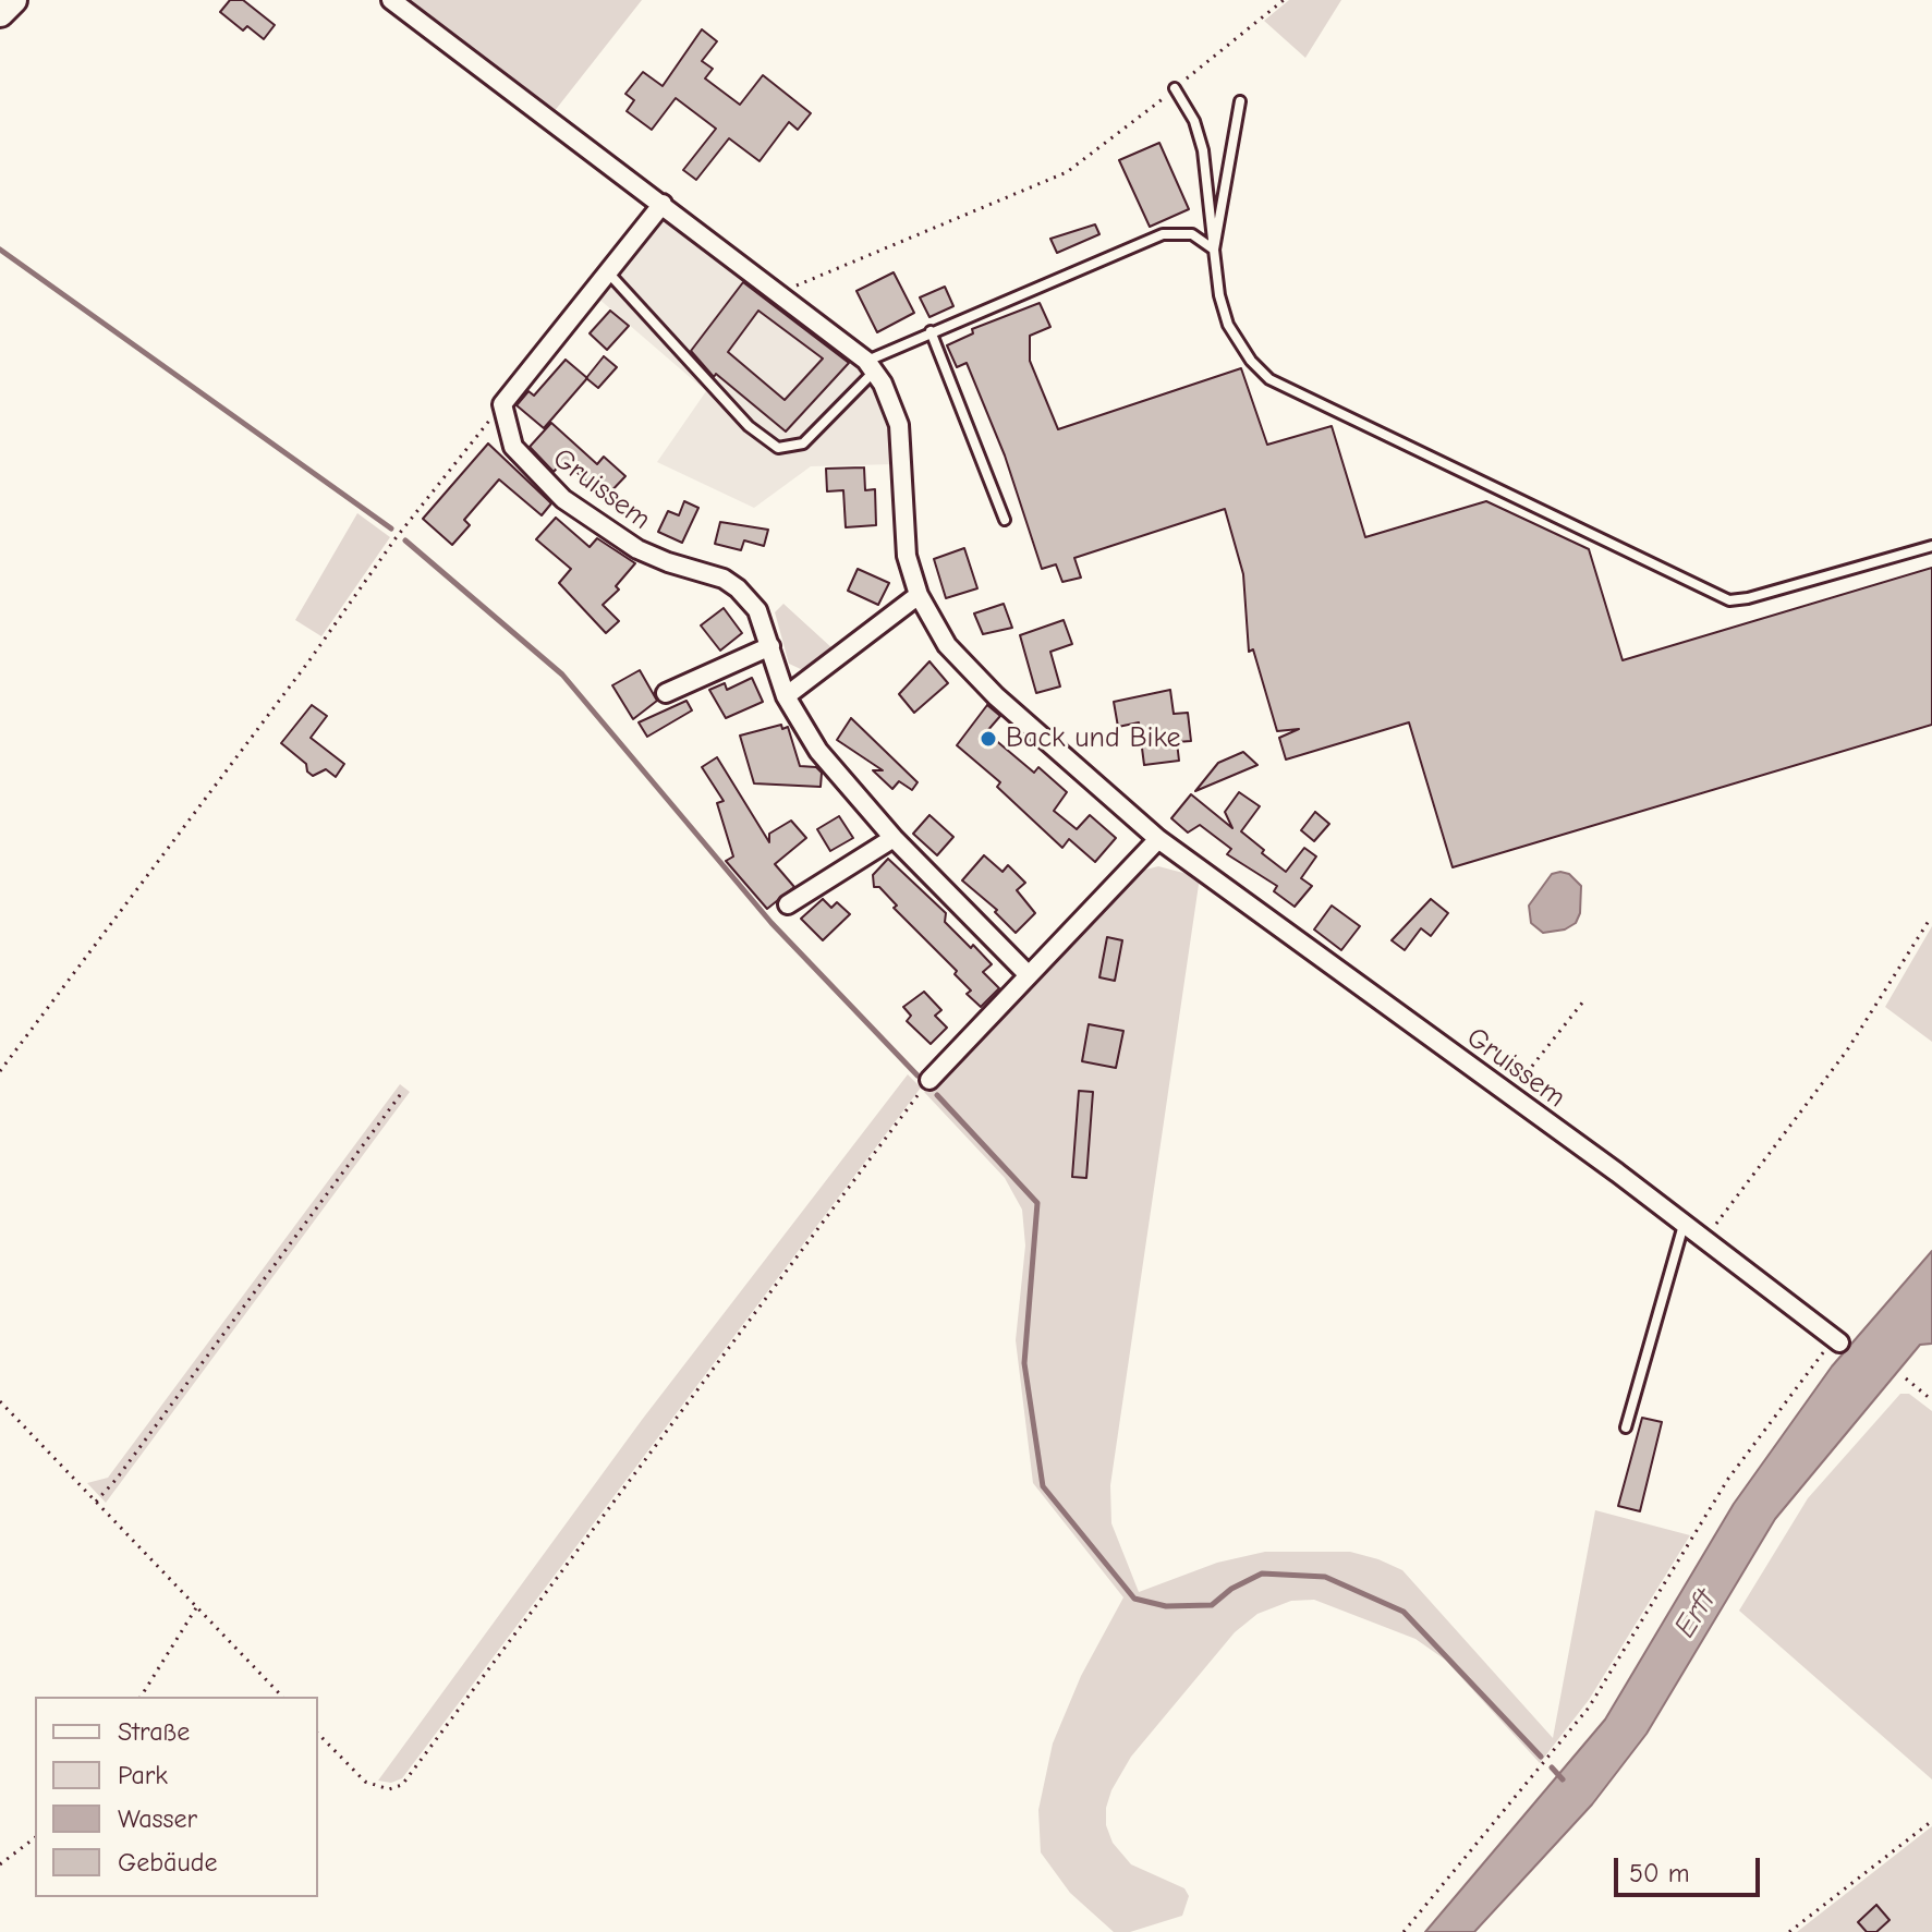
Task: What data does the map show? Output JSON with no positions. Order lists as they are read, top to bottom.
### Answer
{
  "streets": {
    "street": ["Gruissem"]
  },
  "water": ["Erft"],
  "places": ["Back und Bike"],
  "legend": [
    "Straße",
    "Park",
    "Wasser",
    "Gebäude"
  ],
  "scale_bar": "50 m"
}
